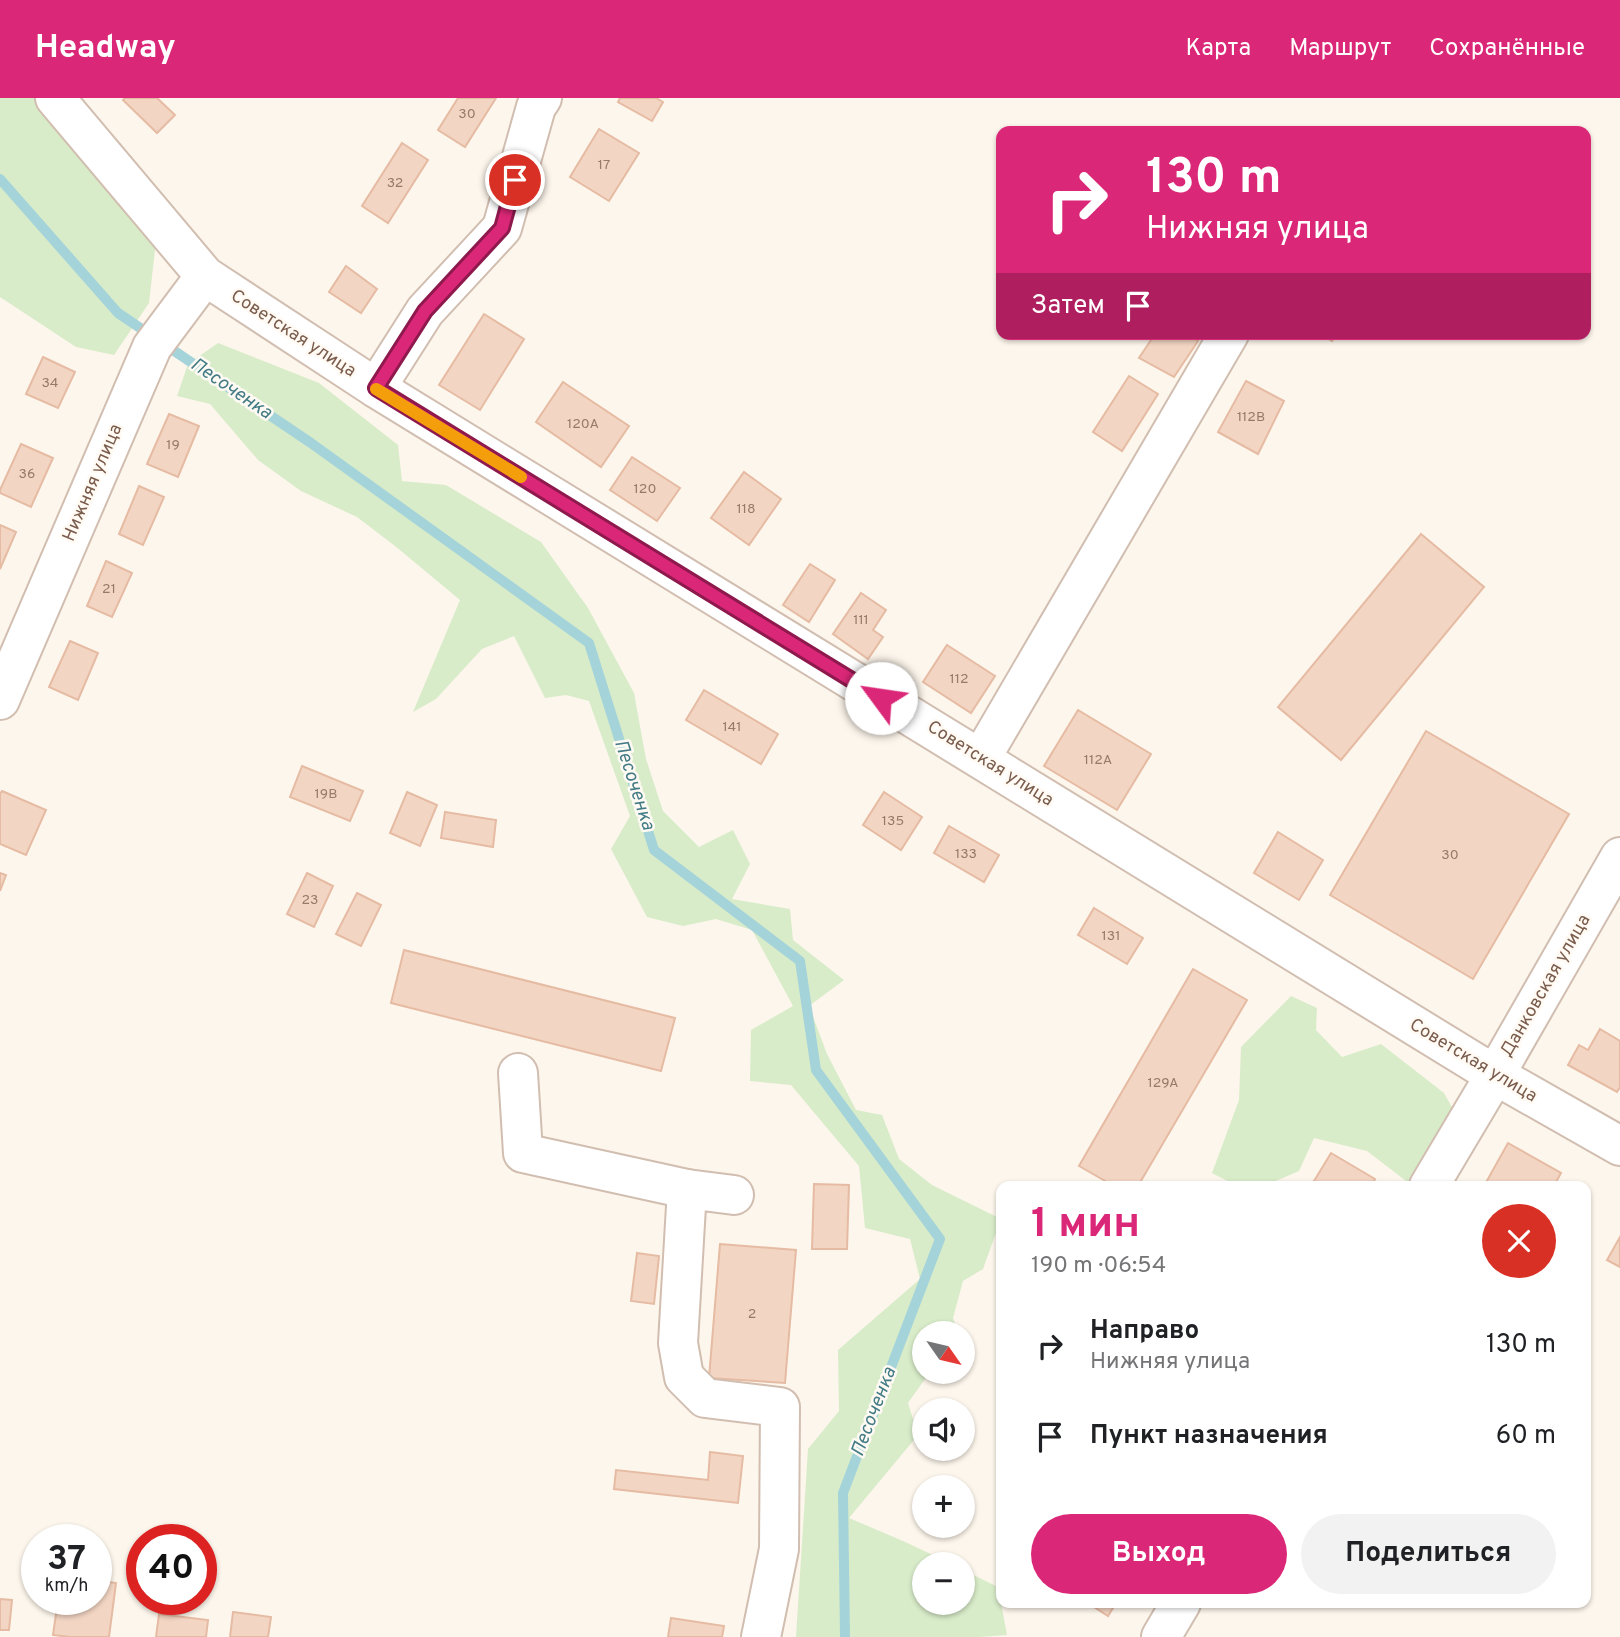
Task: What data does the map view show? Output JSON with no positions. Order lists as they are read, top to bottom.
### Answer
{
  "streets": {
    "street": ["Советская улица", "Нижняя улица", "Данковская улица"]
  },
  "crossings": [
    ["Советская улица", "Нижняя улица"],
    ["Советская улица", "Данковская улица"]
  ],
  "water": ["Песоченка"],
  "house_numbers": [
    "30",
    "17",
    "32",
    "34",
    "112В",
    "120А",
    "19",
    "36",
    "120",
    "118",
    "21",
    "111",
    "112",
    "141",
    "112А",
    "19В",
    "135",
    "133",
    "30",
    "23",
    "131",
    "129А",
    "2"
  ],
  "north": "bottom right",
  "page": {
    "header": "Headway",
    "nav": ["Карта", "Маршрут", "Сохранённые"],
    "turn": ["130 m", "Нижняя улица"],
    "then": "Затем",
    "heading": ["1 мин", "190 m · 06:54"],
    "list": [
      {
        "name": "Направо",
        "note": "Нижняя улица",
        "value": "130 m"
      },
      {
        "name": "Пункт назначения",
        "value": "60 m"
      }
    ],
    "map_buttons": ["+", "−"],
    "buttons": ["Выход", "Поделиться"],
    "speed": "37 km/h",
    "limit": "40"
  }
}
